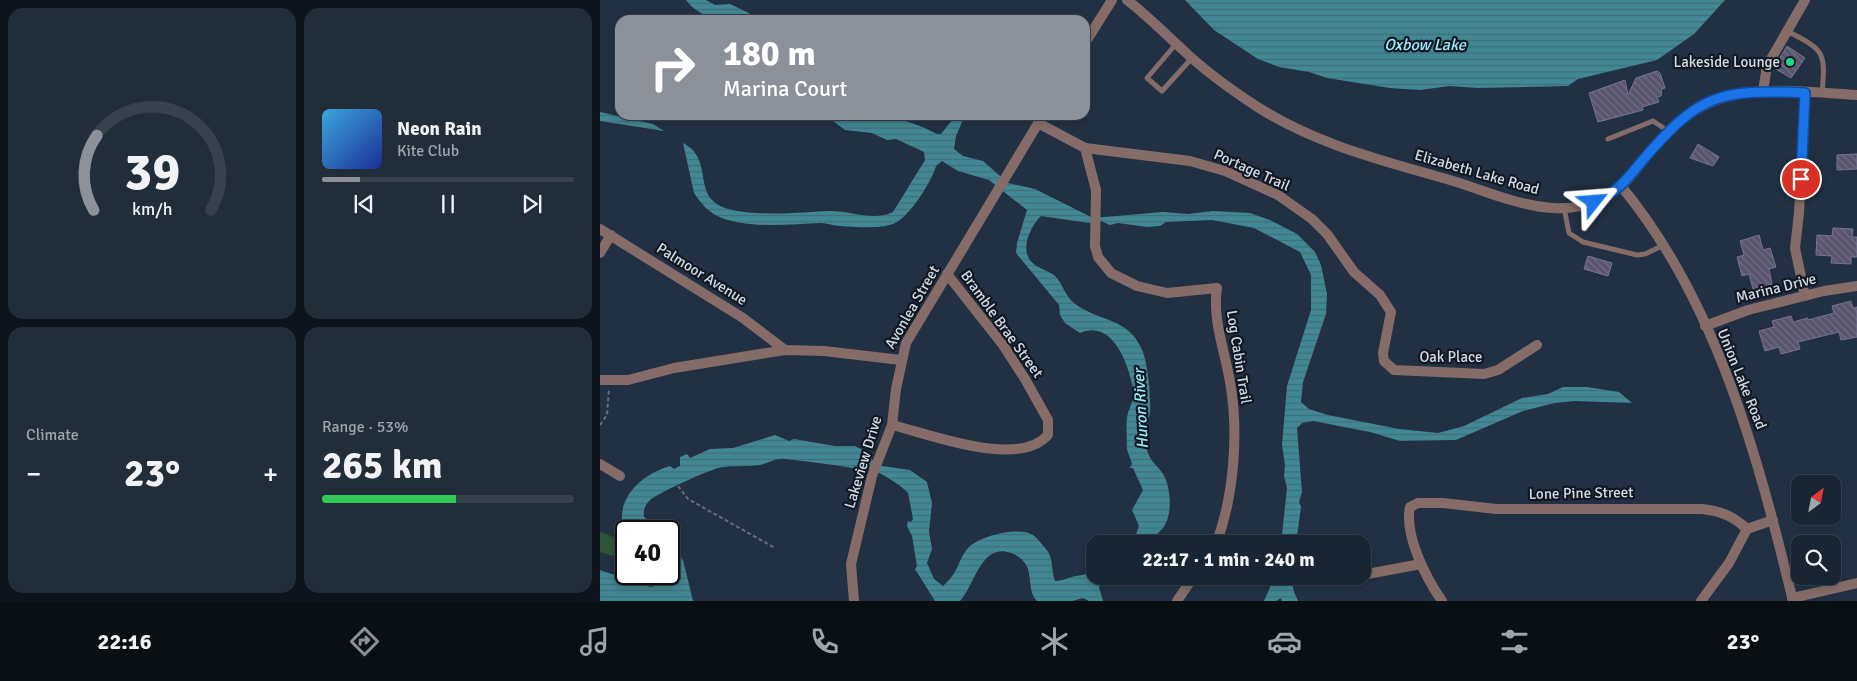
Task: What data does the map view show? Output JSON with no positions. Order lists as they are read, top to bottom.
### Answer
{
  "streets": {
    "street": [
      "Portage Trail",
      "Elizabeth Lake Road",
      "Palmoor Avenue",
      "Marina Drive",
      "Avonlea Street",
      "Bramble Brae Street",
      "Log Cabin Trail",
      "Oak Place",
      "Union Lake Road",
      "Lakeview Drive",
      "Lone Pine Street"
    ]
  },
  "crossings": [
    ["Portage Trail", "Log Cabin Trail"],
    ["Portage Trail", "Oak Place"],
    ["Elizabeth Lake Road", "Union Lake Road"],
    ["Palmoor Avenue", "Avonlea Street"],
    ["Marina Drive", "Union Lake Road"],
    ["Avonlea Street", "Bramble Brae Street"],
    ["Avonlea Street", "Lakeview Drive"],
    ["Bramble Brae Street", "Lakeview Drive"]
  ],
  "water": ["Oxbow Lake", "Huron River"],
  "places": ["Lakeside Lounge"],
  "north": "top right",
  "page": {
    "turn": ["180 m", "Marina Court"],
    "song": ["Neon Rain", "Kite Club"],
    "tile": [
      "Climate",
      ["Range · 53%", "265 km"]
    ],
    "heat": ["−", "23°", "+"],
    "limit": "40",
    "trip": "22:17 · 1 min · 240 m",
    "tabs": ["22:16", "23°"],
    "gauge": ["39", "km/h"]
  }
}
